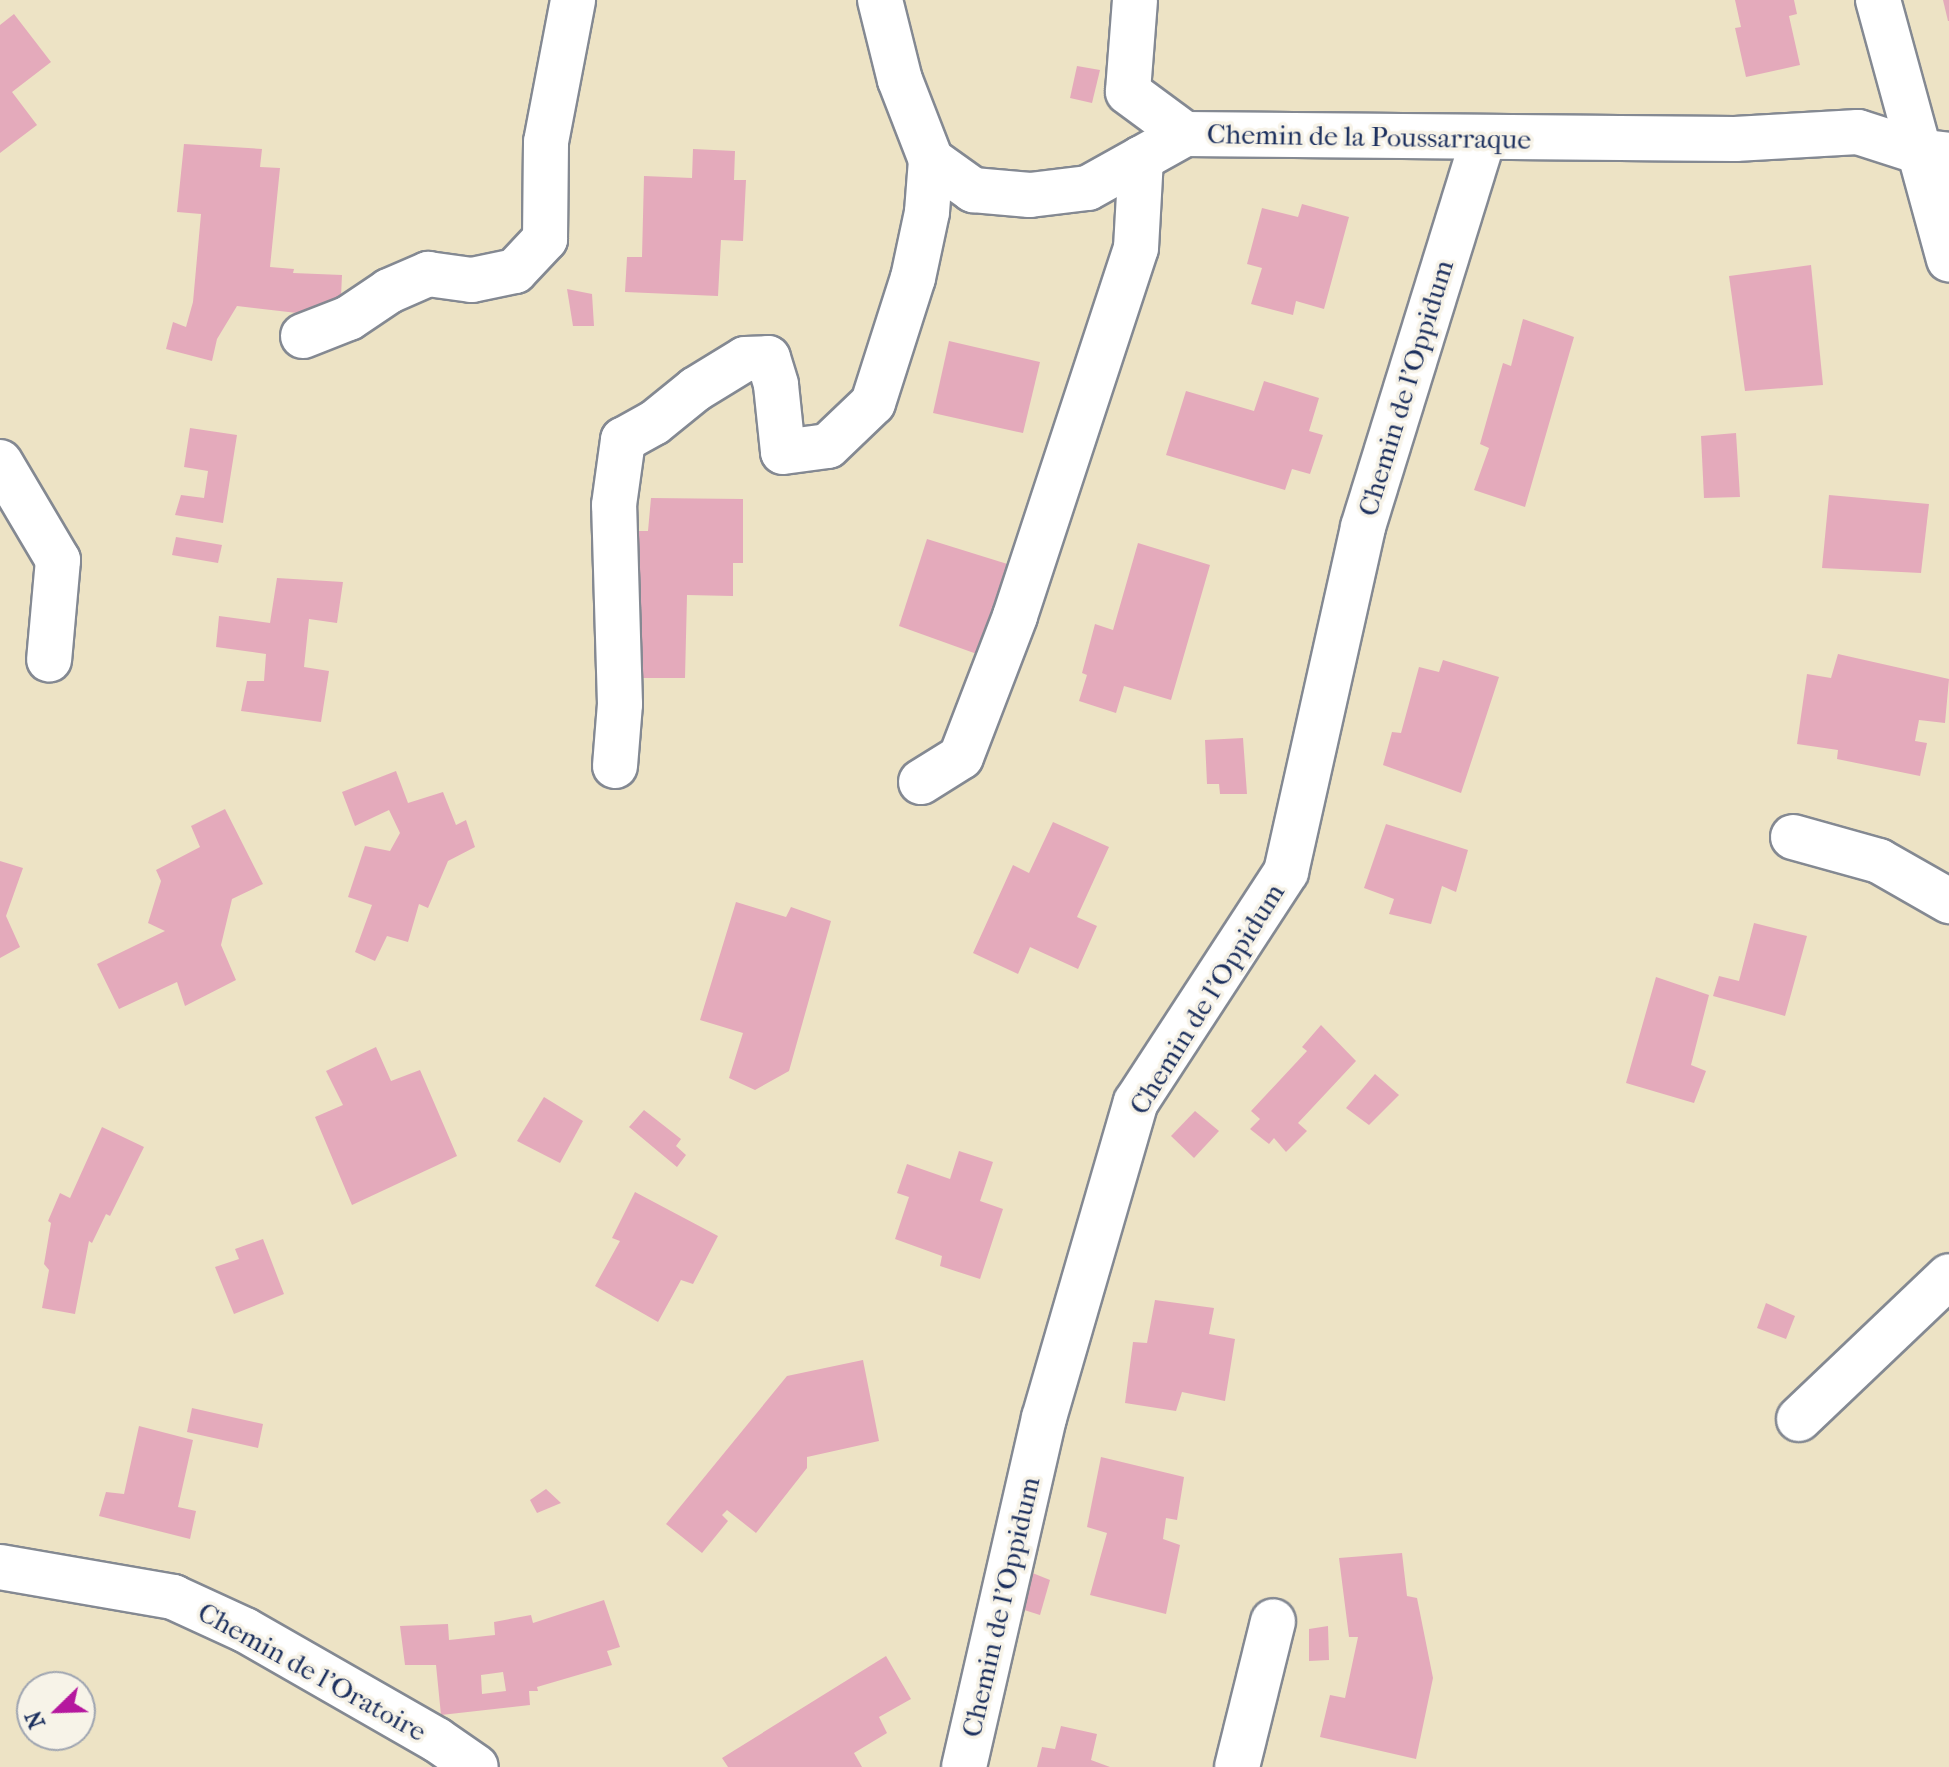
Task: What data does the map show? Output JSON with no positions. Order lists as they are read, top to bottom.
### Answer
{
  "streets": {
    "street": ["Chemin de la Poussarraque", "Chemin de l'Oppidum", "Chemin de l'Oratoire"]
  },
  "crossings": [
    ["Chemin de la Poussarraque", "Chemin de l'Oppidum"]
  ],
  "north": "bottom left"
}
